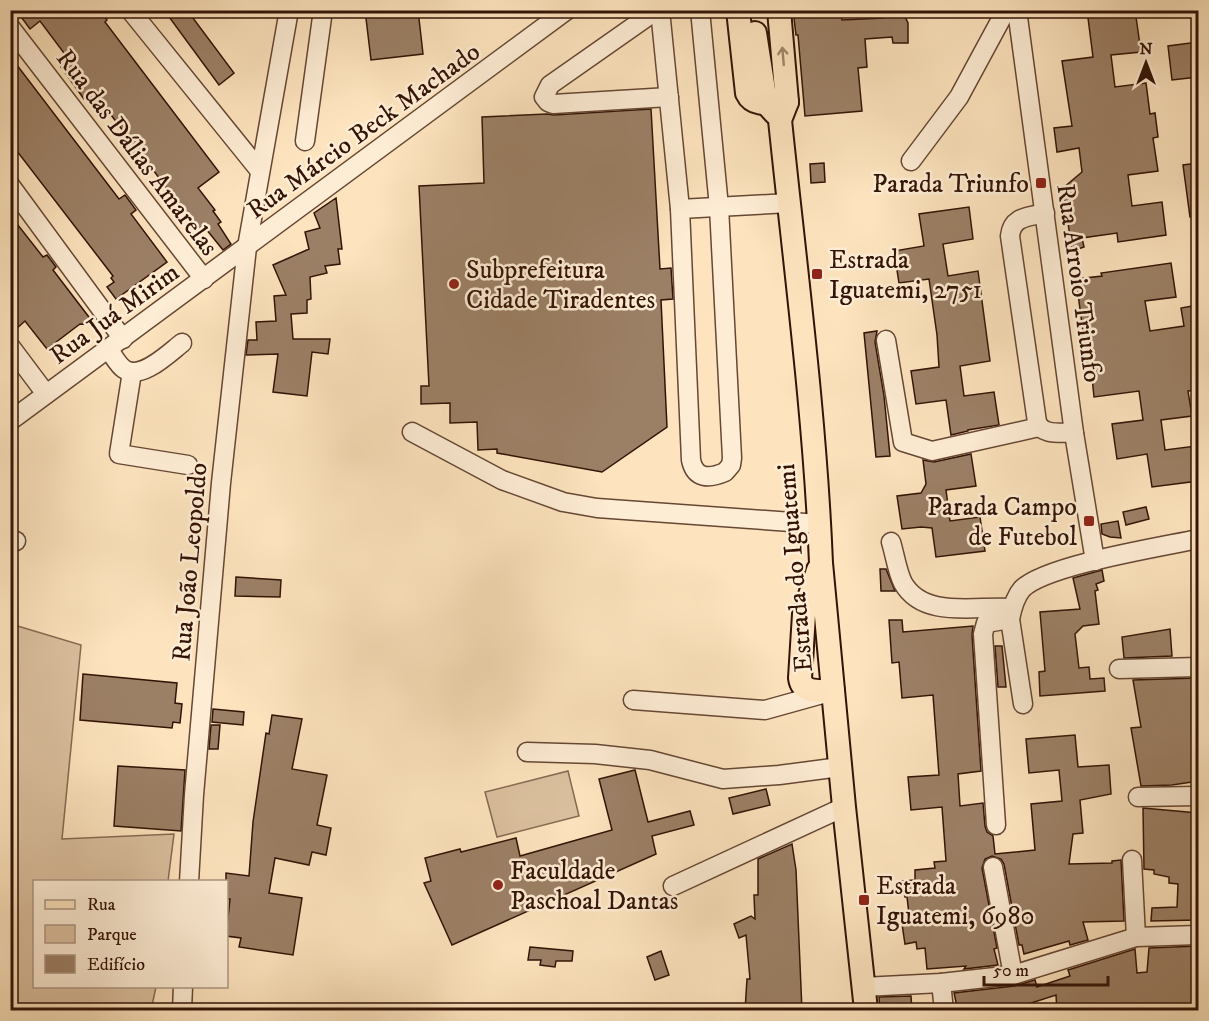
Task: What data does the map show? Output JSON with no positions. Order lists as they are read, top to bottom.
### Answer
{
  "streets": {
    "main road": ["Estrada do Iguatemi"],
    "street": [
      "Rua Márcio Beck Machado",
      "Rua das Dálias Amarelas",
      "Rua Arroio Triunfo",
      "Rua Juá Mirim",
      "Rua João Leopoldo"
    ]
  },
  "crossings": [
    ["Rua Márcio Beck Machado", "Rua Juá Mirim"],
    ["Rua Márcio Beck Machado", "Rua João Leopoldo"],
    ["Rua das Dálias Amarelas", "Rua Juá Mirim"],
    ["Rua Juá Mirim", "Rua João Leopoldo"]
  ],
  "places": {
    "transit": [
      "Parada Triunfo",
      "Estrada Iguatemi, 2751",
      "Parada Campo de Futebol",
      "Estrada Iguatemi, 6980"
    ],
    "other": ["Subprefeitura Cidade Tiradentes", "Faculdade Paschoal Dantas"]
  },
  "legend": ["Rua", "Parque", "Edifício"],
  "scale_bar": "50 m",
  "north": "top"
}
